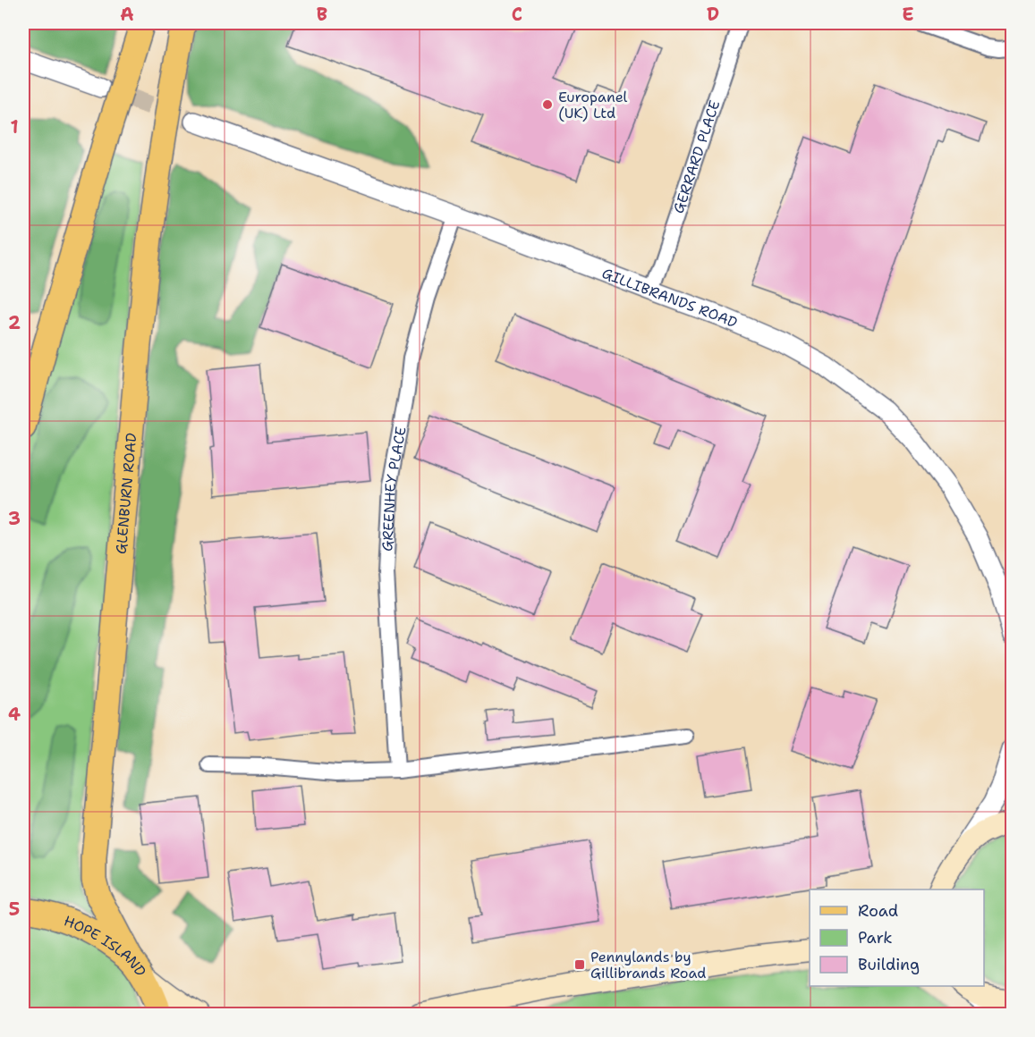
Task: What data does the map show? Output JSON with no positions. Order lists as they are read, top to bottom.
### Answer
{
  "streets": {
    "main road": ["GLENBURN ROAD", "HOPE ISLAND"],
    "street": ["GERRARD PLACE", "GILLIBRANDS ROAD", "GREENHEY PLACE"]
  },
  "crossings": [
    ["GERRARD PLACE", "GILLIBRANDS ROAD"],
    ["GILLIBRANDS ROAD", "GREENHEY PLACE"],
    ["GLENBURN ROAD", "HOPE ISLAND"]
  ],
  "places": {
    "other": ["Europanel (UK) Ltd"],
    "transit": ["Pennylands by Gillibrands Road"]
  },
  "legend": ["Road", "Park", "Building"],
  "grid": {
    "columns": [
      "A",
      "B",
      "C",
      "D",
      "E"
    ],
    "rows": [
      "1",
      "2",
      "3",
      "4",
      "5"
    ]
  }
}
